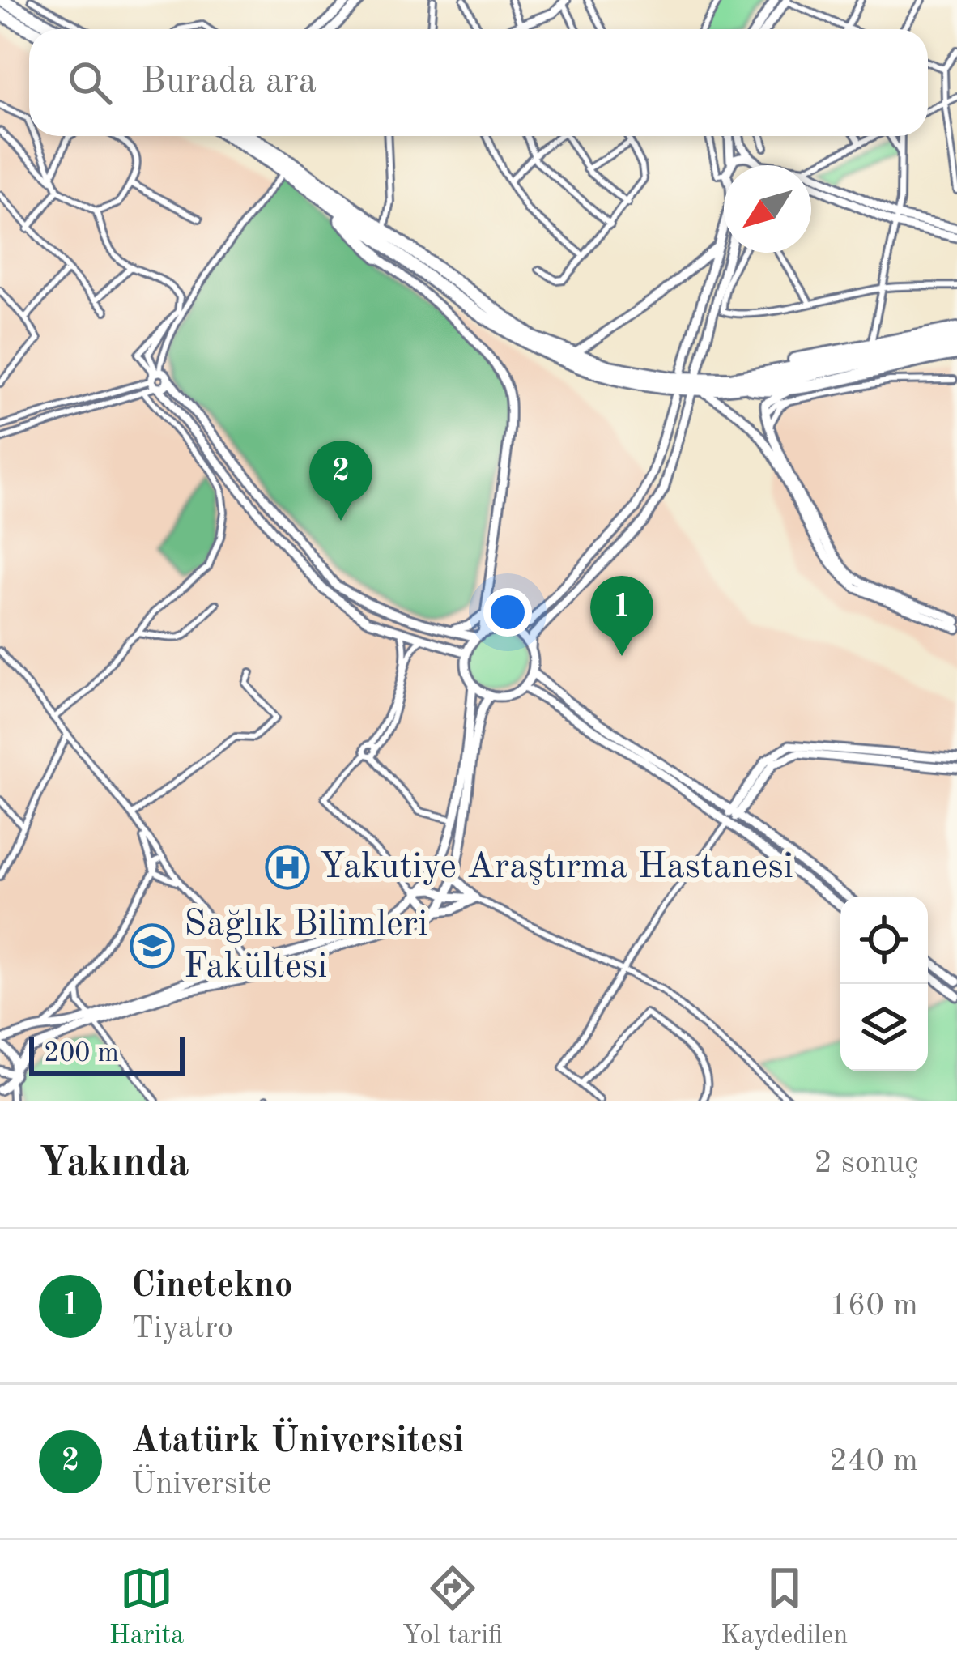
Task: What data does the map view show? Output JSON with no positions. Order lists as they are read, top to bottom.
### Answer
{
  "places": {
    "hospital": ["Yakutiye Araştırma Hastanesi"],
    "school or university": ["Sağlık Bilimleri Fakültesi"]
  },
  "scale_bar": "200 m",
  "north": "bottom left",
  "page": {
    "search": "Burada ara",
    "pins": ["2", "1"],
    "scale": "200 m",
    "heading": ["Yakında", "2 sonuç"],
    "list": [
      {
        "mark": "1",
        "name": "Cinetekno",
        "note": "Tiyatro",
        "value": "160 m"
      },
      {
        "mark": "2",
        "name": "Atatürk Üniversitesi",
        "note": "Üniversite",
        "value": "240 m"
      }
    ],
    "nav": ["Harita", "Yol tarifi", "Kaydedilen"]
  }
}
